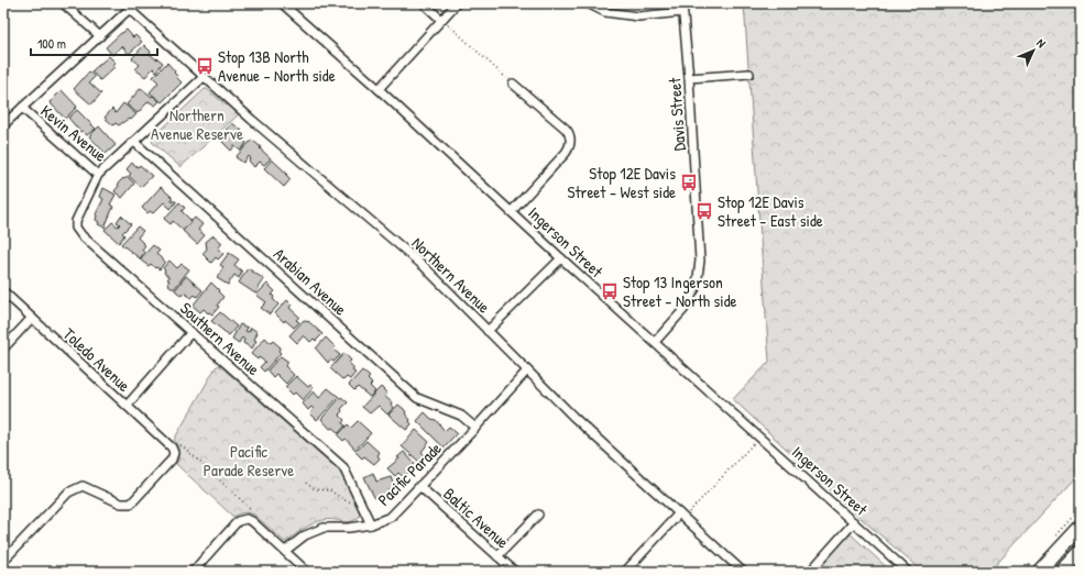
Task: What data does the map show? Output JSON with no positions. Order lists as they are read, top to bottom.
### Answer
{
  "streets": {
    "street": [
      "Davis Street",
      "Kevin Avenue",
      "Ingerson Street",
      "Northern Avenue",
      "Arabian Avenue",
      "Southern Avenue",
      "Toledo Avenue",
      "Pacific Parade",
      "Baltic Avenue"
    ]
  },
  "crossings": [
    ["Davis Street", "Ingerson Street"],
    ["Kevin Avenue", "Northern Avenue"],
    ["Kevin Avenue", "Arabian Avenue"],
    ["Kevin Avenue", "Southern Avenue"],
    ["Northern Avenue", "Pacific Parade"],
    ["Arabian Avenue", "Pacific Parade"],
    ["Southern Avenue", "Pacific Parade"],
    ["Pacific Parade", "Baltic Avenue"]
  ],
  "parks": ["Northern Avenue Reserve", "Pacific Parade Reserve"],
  "places": {
    "bus stop": [
      "Stop 13B North Avenue - North side",
      "Stop 12E Davis Street - West side",
      "Stop 12E Davis Street - East side",
      "Stop 13 Ingerson Street - North side"
    ]
  },
  "scale_bar": "100 m",
  "north": "top right"
}
